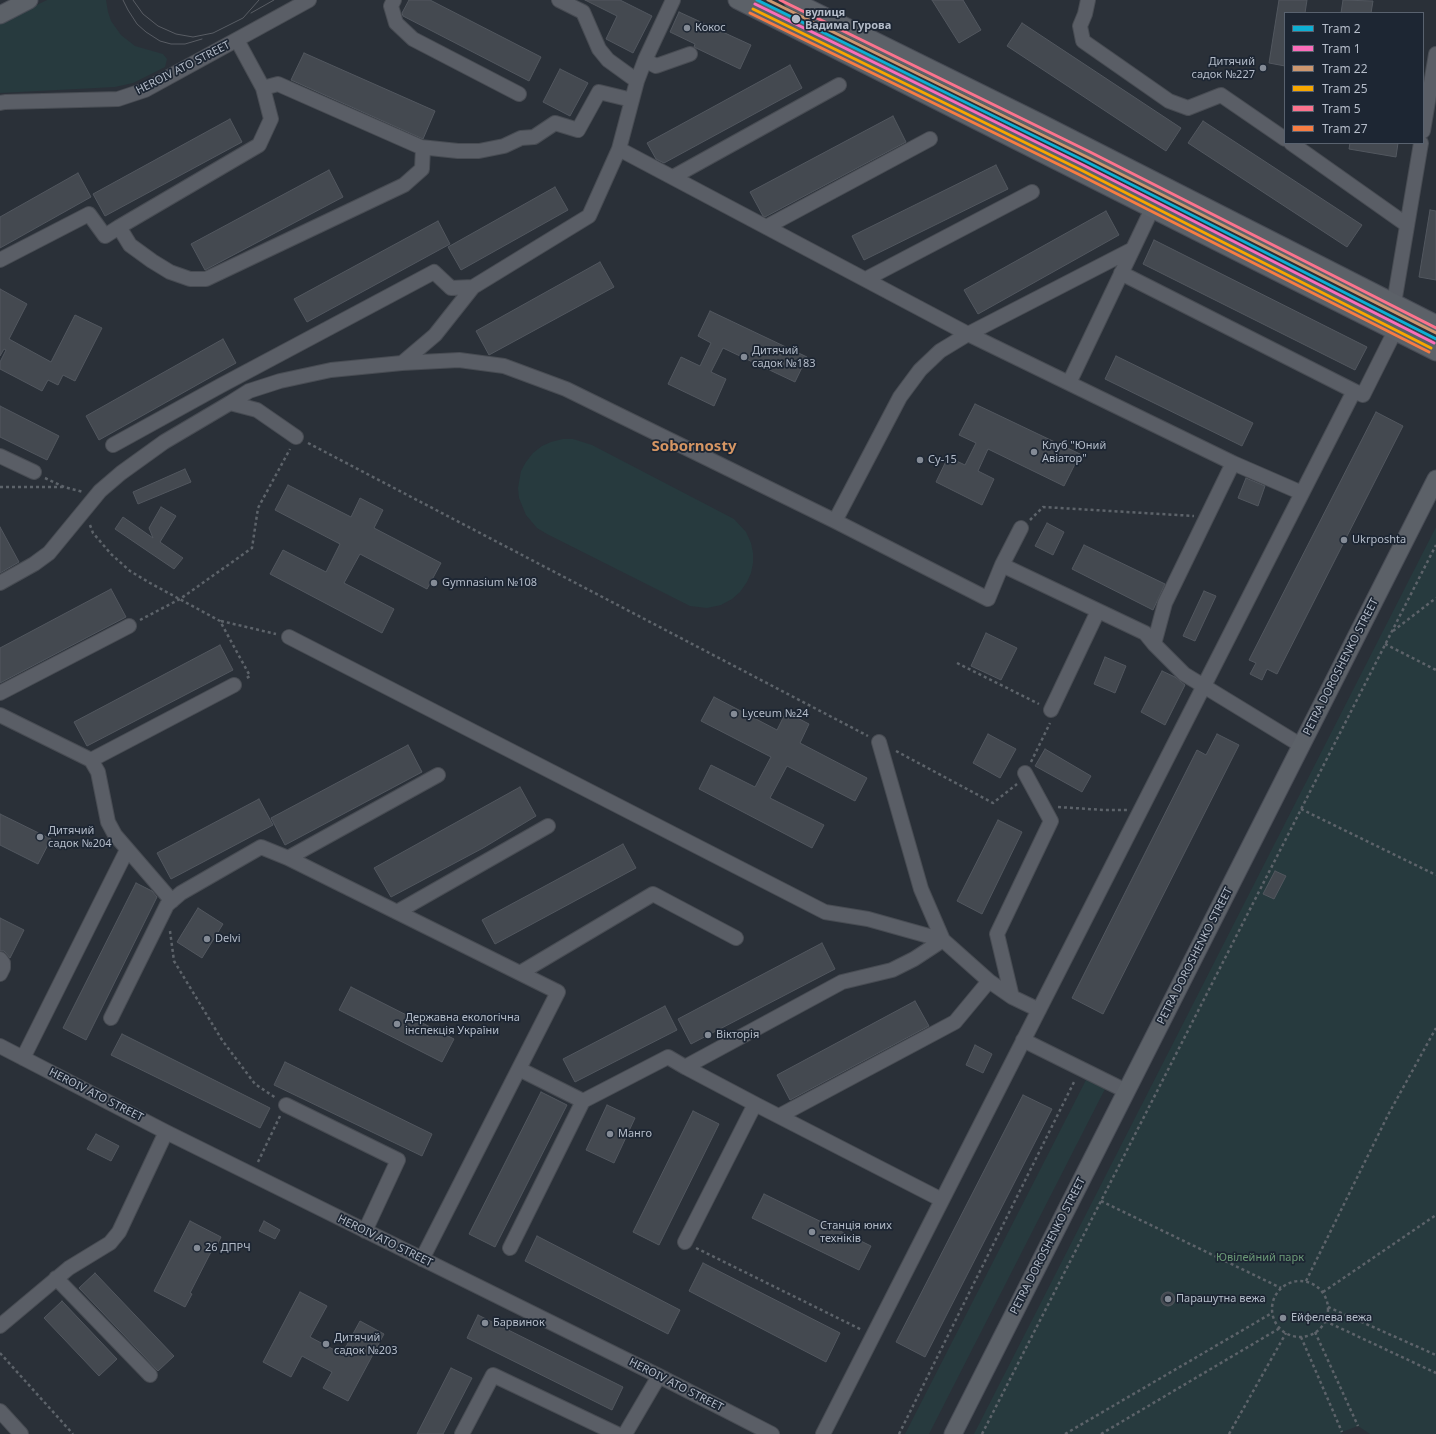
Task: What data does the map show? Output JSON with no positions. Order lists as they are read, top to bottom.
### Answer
{
  "streets": {
    "main road": ["PETRA DOROSHENKO STREET"],
    "street": ["HEROIV ATO STREET"]
  },
  "districts": ["Sobornosty"],
  "parks": ["Ювілейний парк"],
  "places": [
    "вулиця Вадима Гурова",
    "Кокос",
    "Дитячий садок №227",
    "Дитячий садок №183",
    "Клуб \"Юний Авіатор\"",
    "Су-15",
    "Ukrposhta",
    "Gymnasium №108",
    "Lyceum №24",
    "Дитячий садок №204",
    "Delvi",
    "Державна екологічна інспекція України",
    "Вікторія",
    "Манго",
    "Станція юних техніків",
    "26 ДПРЧ",
    "Парашутна вежа",
    "Ейфелева вежа",
    "Барвинок",
    "Дитячий садок №203"
  ],
  "lines": [
    "tram line 2",
    "tram line 22",
    "tram line 5",
    "tram line 1",
    "tram line 25",
    "tram line 27"
  ],
  "legend": [
    "Tram 2",
    "Tram 1",
    "Tram 22",
    "Tram 25",
    "Tram 5",
    "Tram 27"
  ]
}
